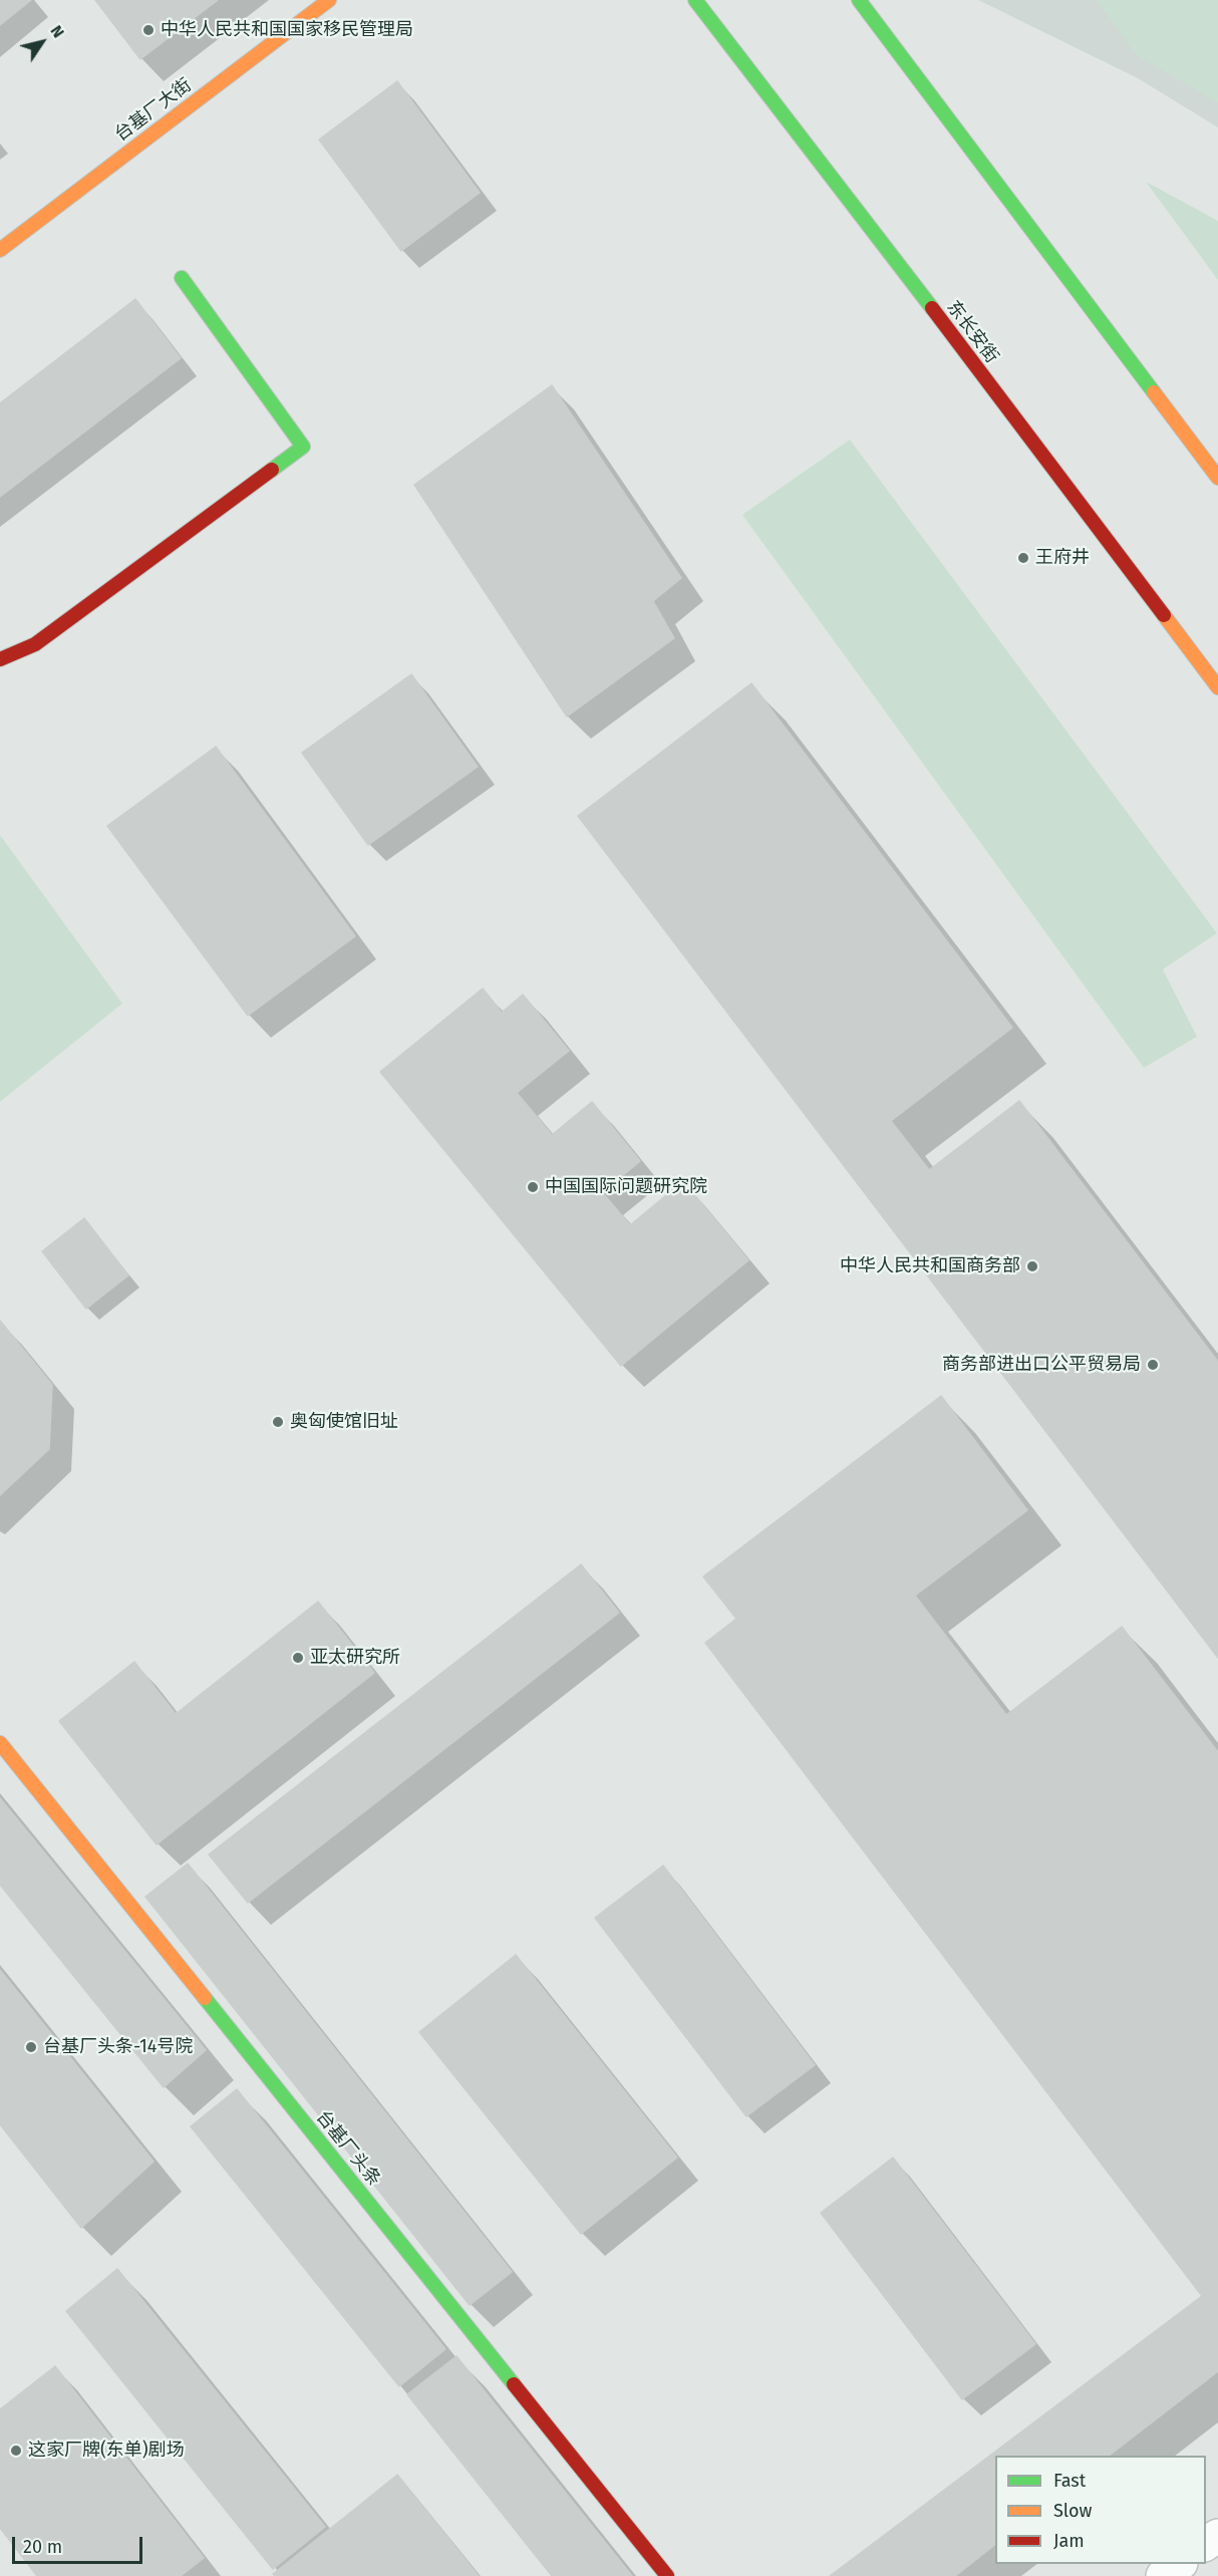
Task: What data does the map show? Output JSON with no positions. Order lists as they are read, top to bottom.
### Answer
{
  "streets": {
    "main road": ["台基厂大街", "东长安街", "台基厂头条"]
  },
  "places": [
    "中华人民共和国国家移民管理局",
    "王府井",
    "中国国际问题研究院",
    "中华人民共和国商务部",
    "商务部进出口公平贸易局",
    "奥匈使馆旧址",
    "亚太研究所",
    "台基厂头条-14号院",
    "这家厂牌(东单)剧场"
  ],
  "legend": ["Fast", "Slow", "Jam"],
  "scale_bar": "20 m",
  "north": "top right"
}
